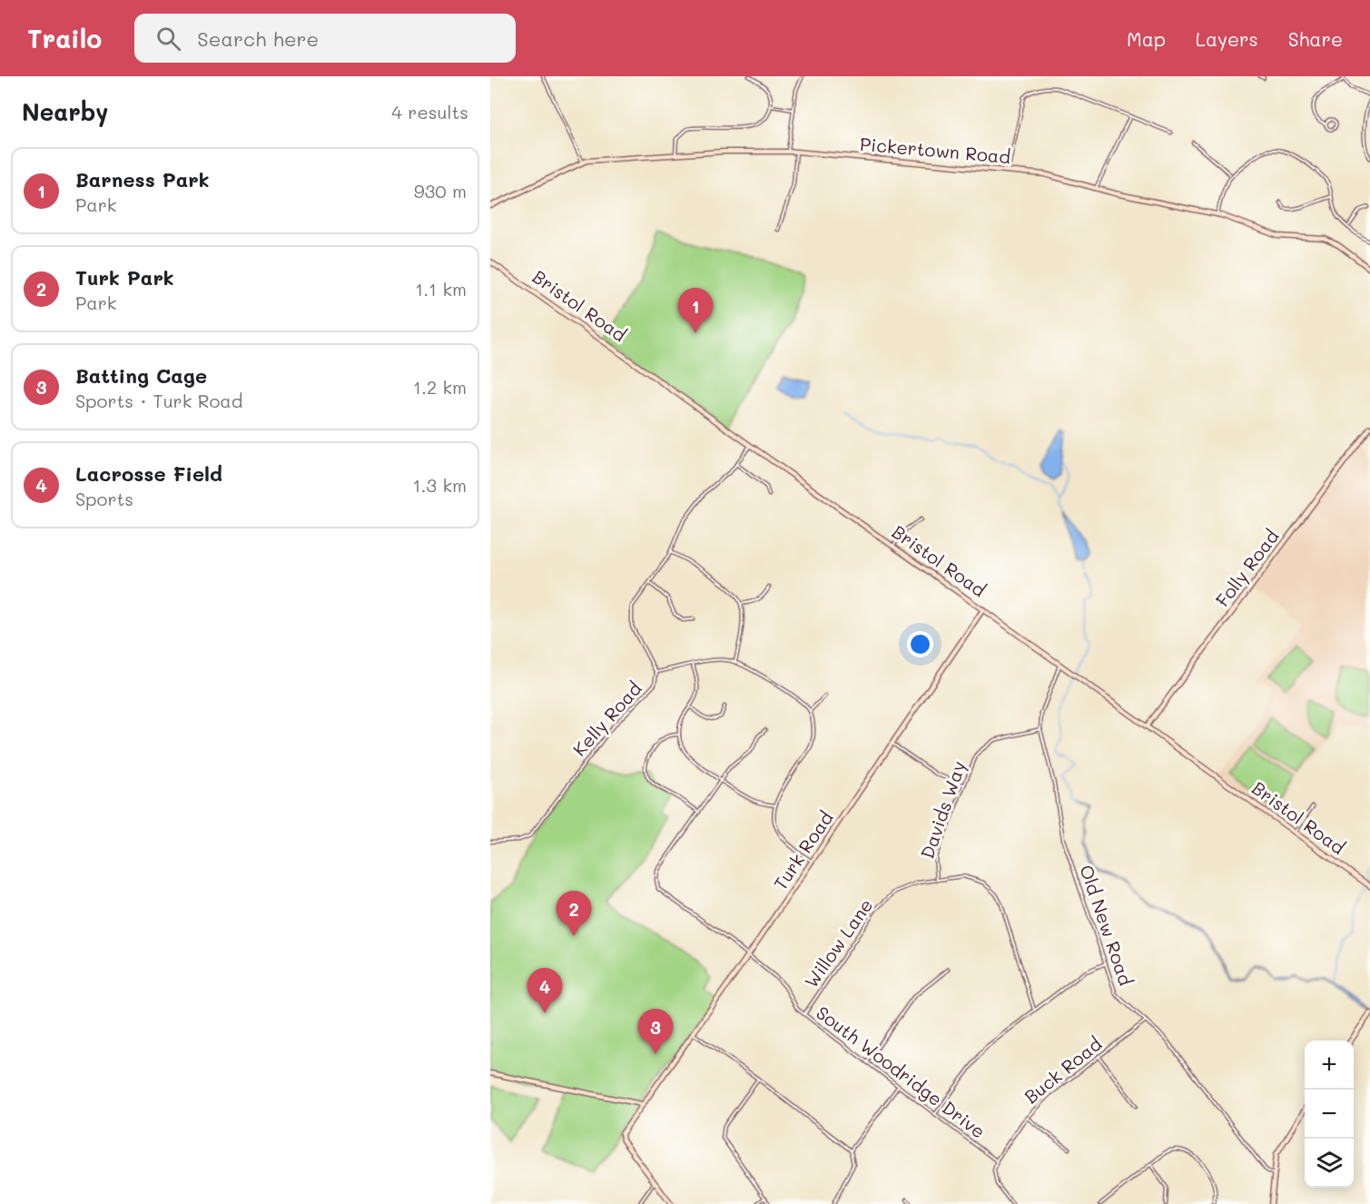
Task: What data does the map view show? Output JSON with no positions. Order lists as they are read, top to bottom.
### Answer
{
  "streets": {
    "street": [
      "Pickertown Road",
      "Bristol Road",
      "Folly Road",
      "Kelly Road",
      "Davids Way",
      "Turk Road",
      "Old New Road",
      "Willow Lane",
      "Buck Road",
      "South Woodridge Drive"
    ]
  },
  "crossings": [
    ["Bristol Road", "Folly Road"],
    ["Bristol Road", "Kelly Road"],
    ["Bristol Road", "Turk Road"],
    ["Bristol Road", "Old New Road"],
    ["Davids Way", "Old New Road"],
    ["Davids Way", "Willow Lane"],
    ["Turk Road", "South Woodridge Drive"],
    ["Old New Road", "Buck Road"],
    ["Willow Lane", "South Woodridge Drive"],
    ["Buck Road", "South Woodridge Drive"]
  ],
  "page": {
    "header": "Trailo",
    "search": "Search here",
    "nav": ["Map", "Layers", "Share"],
    "heading": ["Nearby", "4 results"],
    "list": [
      {
        "mark": "1",
        "name": "Barness Park",
        "note": "Park",
        "value": "930 m"
      },
      {
        "mark": "2",
        "name": "Turk Park",
        "note": "Park",
        "value": "1.1 km"
      },
      {
        "mark": "3",
        "name": "Batting Cage",
        "note": "Sports · Turk Road",
        "value": "1.2 km"
      },
      {
        "mark": "4",
        "name": "Lacrosse Field",
        "note": "Sports",
        "value": "1.3 km"
      }
    ],
    "pins": [
      "1",
      "2",
      "4",
      "3"
    ],
    "map_buttons": ["+", "−"]
  }
}
